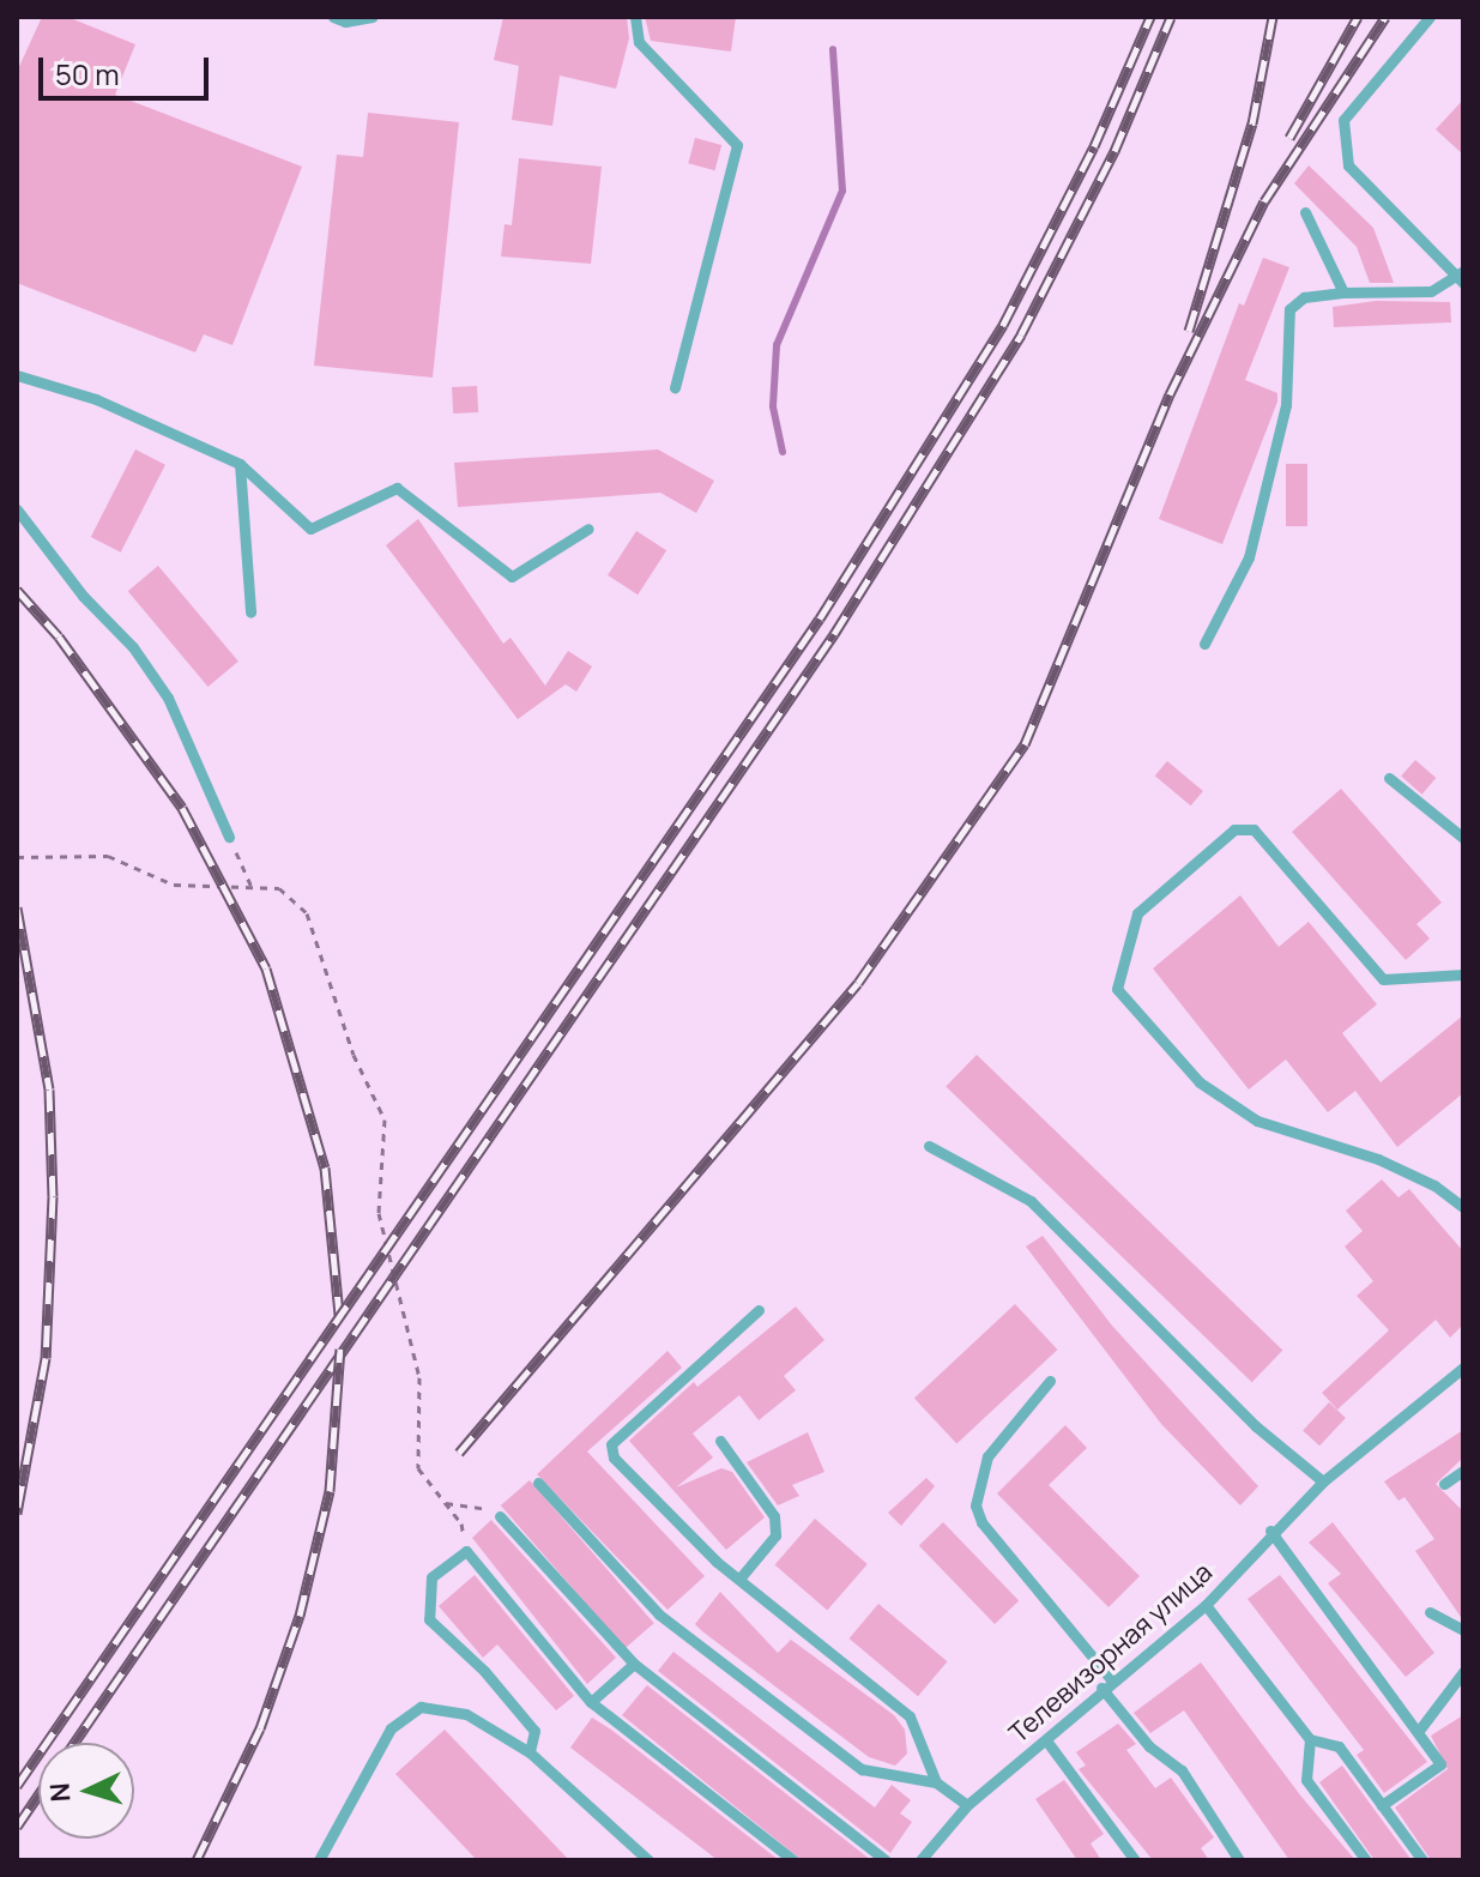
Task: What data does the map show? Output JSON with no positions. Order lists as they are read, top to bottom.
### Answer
{
  "streets": {
    "lane": ["Телевизорная улица"]
  },
  "scale_bar": "50 m",
  "north": "left"
}
